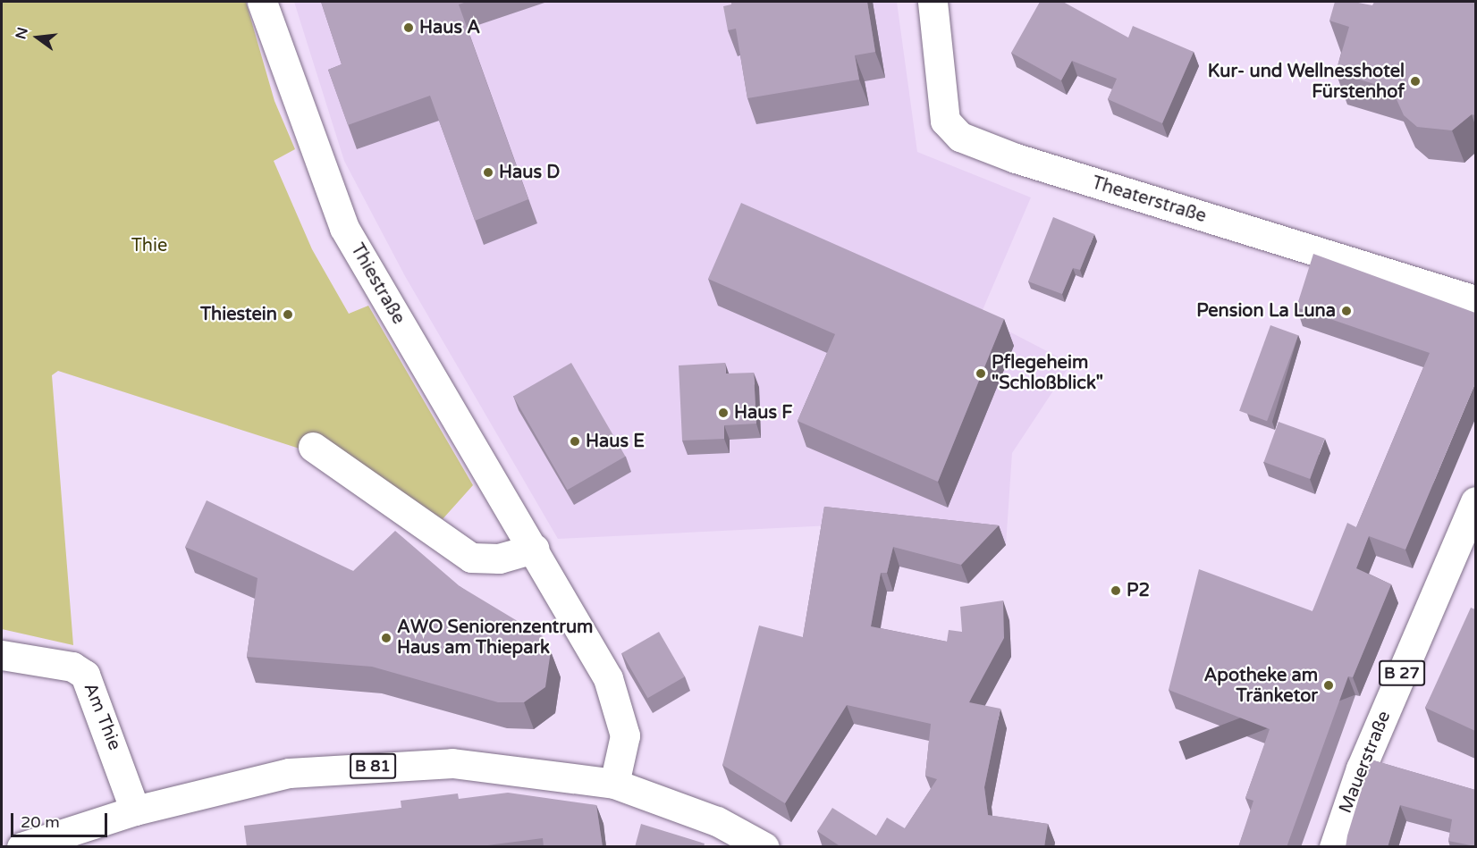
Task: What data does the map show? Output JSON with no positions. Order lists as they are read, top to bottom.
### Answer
{
  "streets": {
    "street": [
      "Theaterstraße",
      "Thiestraße",
      "B 27",
      "Am Thie",
      "Mauerstraße",
      "B 81"
    ]
  },
  "crossings": [
    ["Thiestraße", "B 81"],
    ["Am Thie", "B 81"]
  ],
  "parks": ["Thie"],
  "places": [
    "Haus A",
    "Kur- und Wellnesshotel Fürstenhof",
    "Haus D",
    "Pension La Luna",
    "Thiestein",
    "Pflegeheim \"Schloßblick\"",
    "Haus F",
    "Haus E",
    "P2",
    "AWO Seniorenzentrum Haus am Thiepark",
    "Apotheke am Tränketor"
  ],
  "scale_bar": "20 m",
  "north": "left"
}
